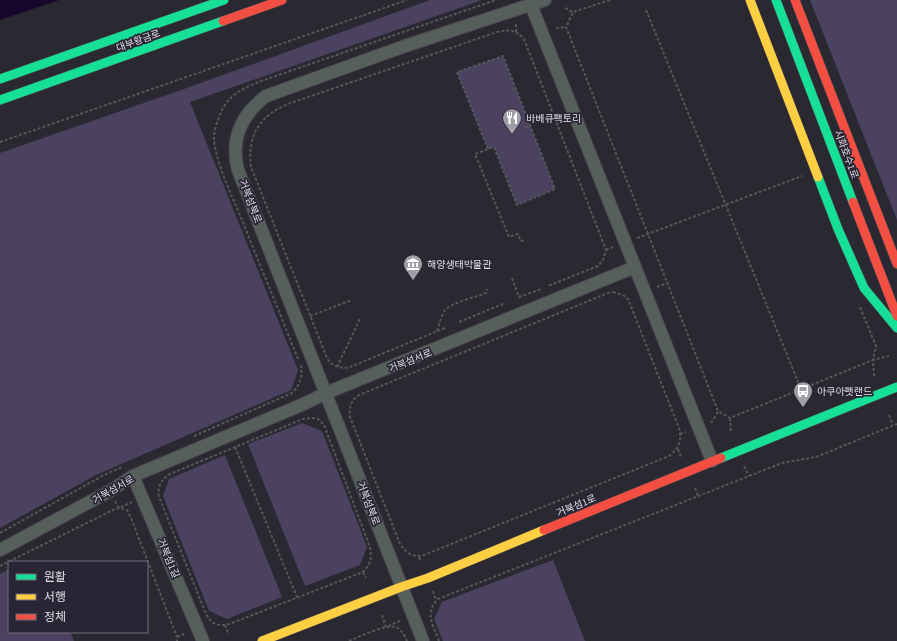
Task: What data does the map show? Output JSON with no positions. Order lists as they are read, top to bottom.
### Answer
{
  "streets": {
    "main road": ["대부황금로", "시화호수1로", "거북섬1로"],
    "street": ["거북섬북로", "거북섬서로", "거북섬1길"]
  },
  "crossings": [
    ["거북섬북로", "거북섬서로"],
    ["거북섬북로", "거북섬1로"],
    ["거북섬서로", "거북섬1길"]
  ],
  "places": {
    "restaurant": ["바베큐팩토리"],
    "museum": ["해양생태박물관"],
    "bus stop": ["아쿠아펫랜드"]
  },
  "legend": ["원활", "서행", "정체"]
}
